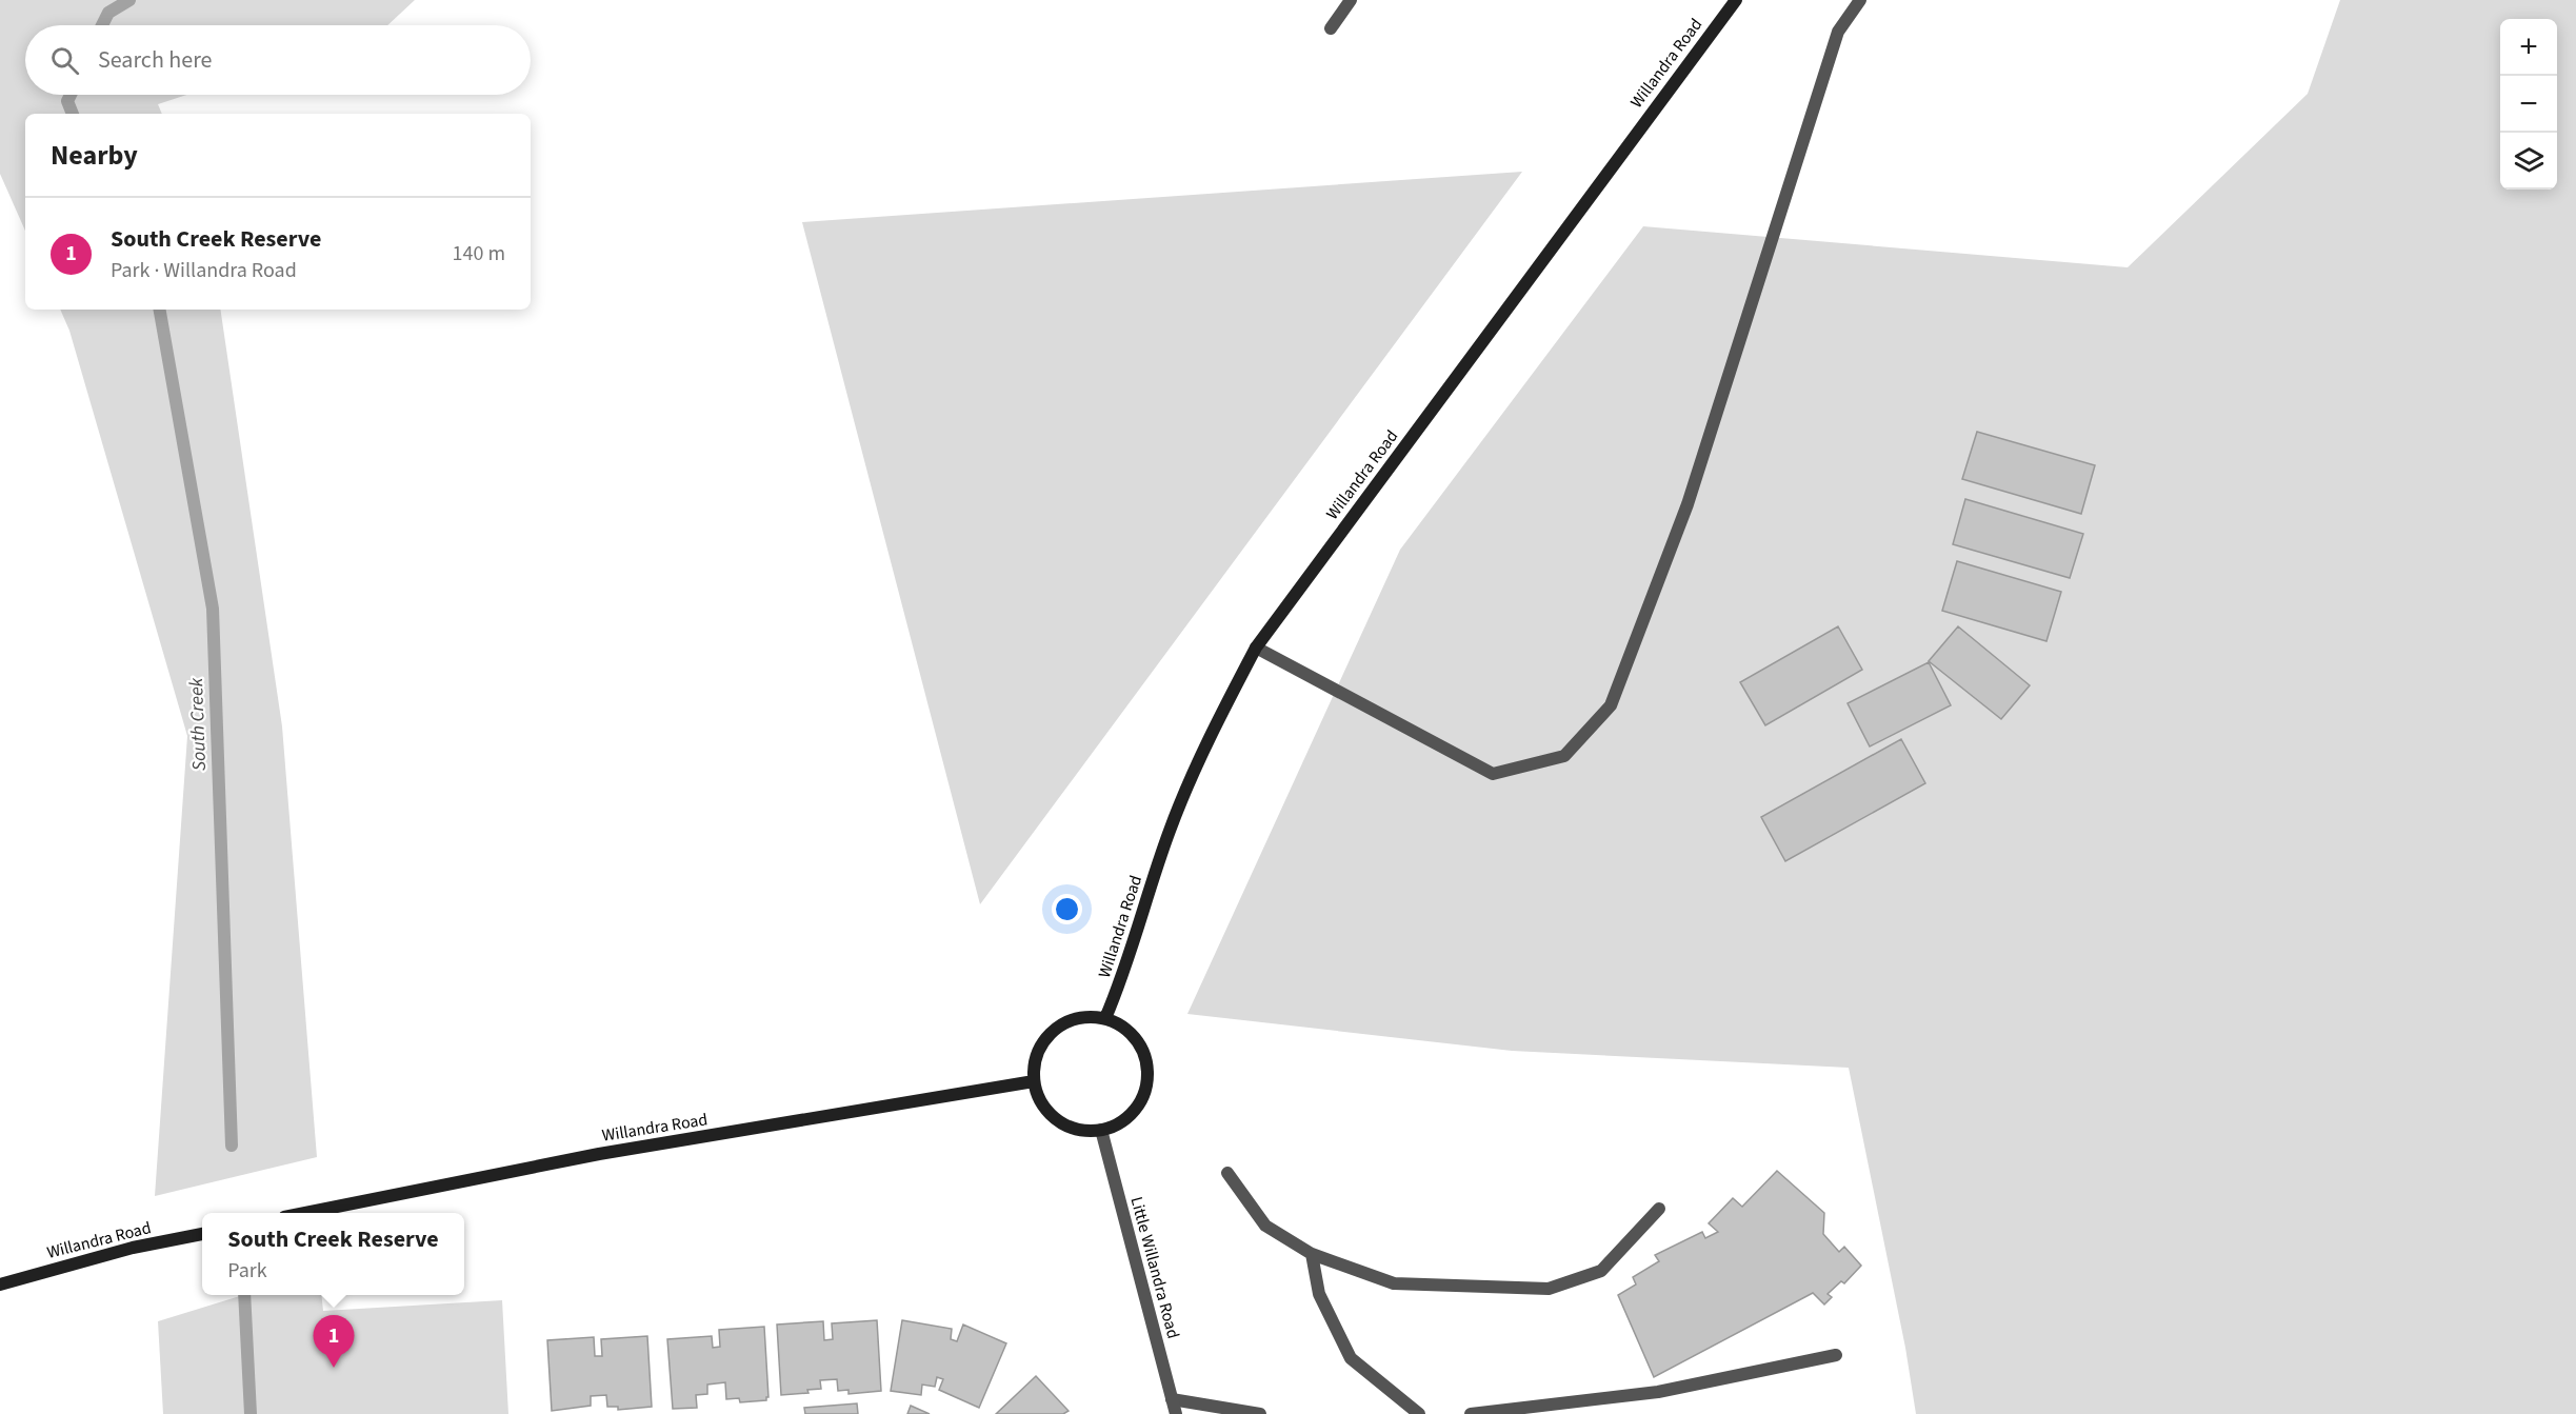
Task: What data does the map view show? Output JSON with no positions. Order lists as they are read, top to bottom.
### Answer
{
  "streets": {
    "main road": ["Willandra Road"],
    "street": ["Little Willandra Road"]
  },
  "crossings": [
    ["Willandra Road", "Little Willandra Road"]
  ],
  "water": ["South Creek"],
  "page": {
    "map_buttons": ["+", "−"],
    "search": "Search here",
    "heading": "Nearby",
    "list": [
      {
        "mark": "1",
        "name": "South Creek Reserve",
        "note": "Park · Willandra Road",
        "value": "140 m"
      }
    ],
    "popup": ["South Creek Reserve", "Park"],
    "pins": "1"
  }
}
